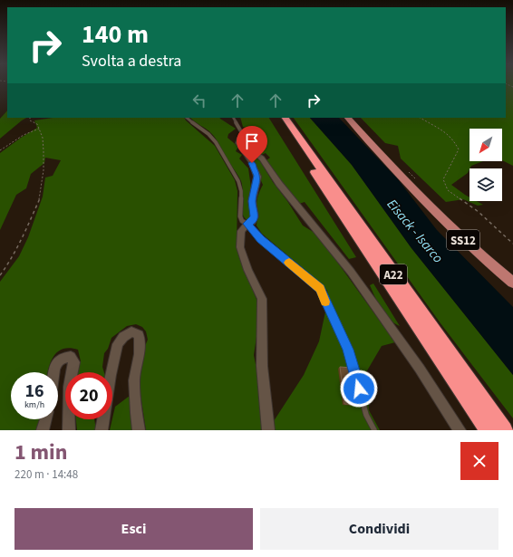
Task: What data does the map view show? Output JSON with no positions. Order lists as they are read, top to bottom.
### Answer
{
  "streets": {
    "highway": ["A22"],
    "main road": ["SS12"]
  },
  "water": ["Eisack - Isarco"],
  "north": "bottom left",
  "page": {
    "turn": ["140 m", "Svolta a destra"],
    "speed": "16 km/h",
    "limit": "20",
    "heading": ["1 min", "220 m · 14:48"],
    "buttons": ["Esci", "Condividi"]
  }
}
